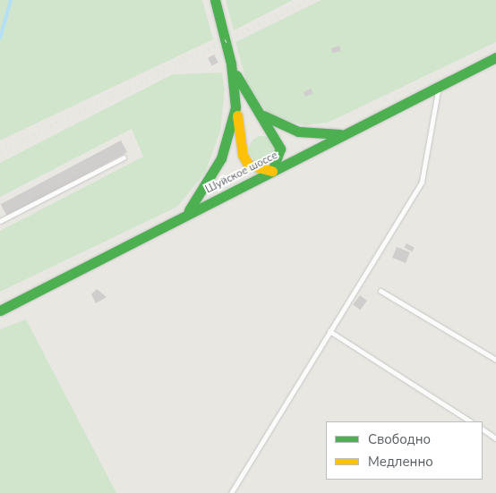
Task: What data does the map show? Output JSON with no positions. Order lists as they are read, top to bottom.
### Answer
{
  "streets": {
    "main road": ["Шуйское шоссе"]
  },
  "legend": ["Свободно", "Медленно"]
}
